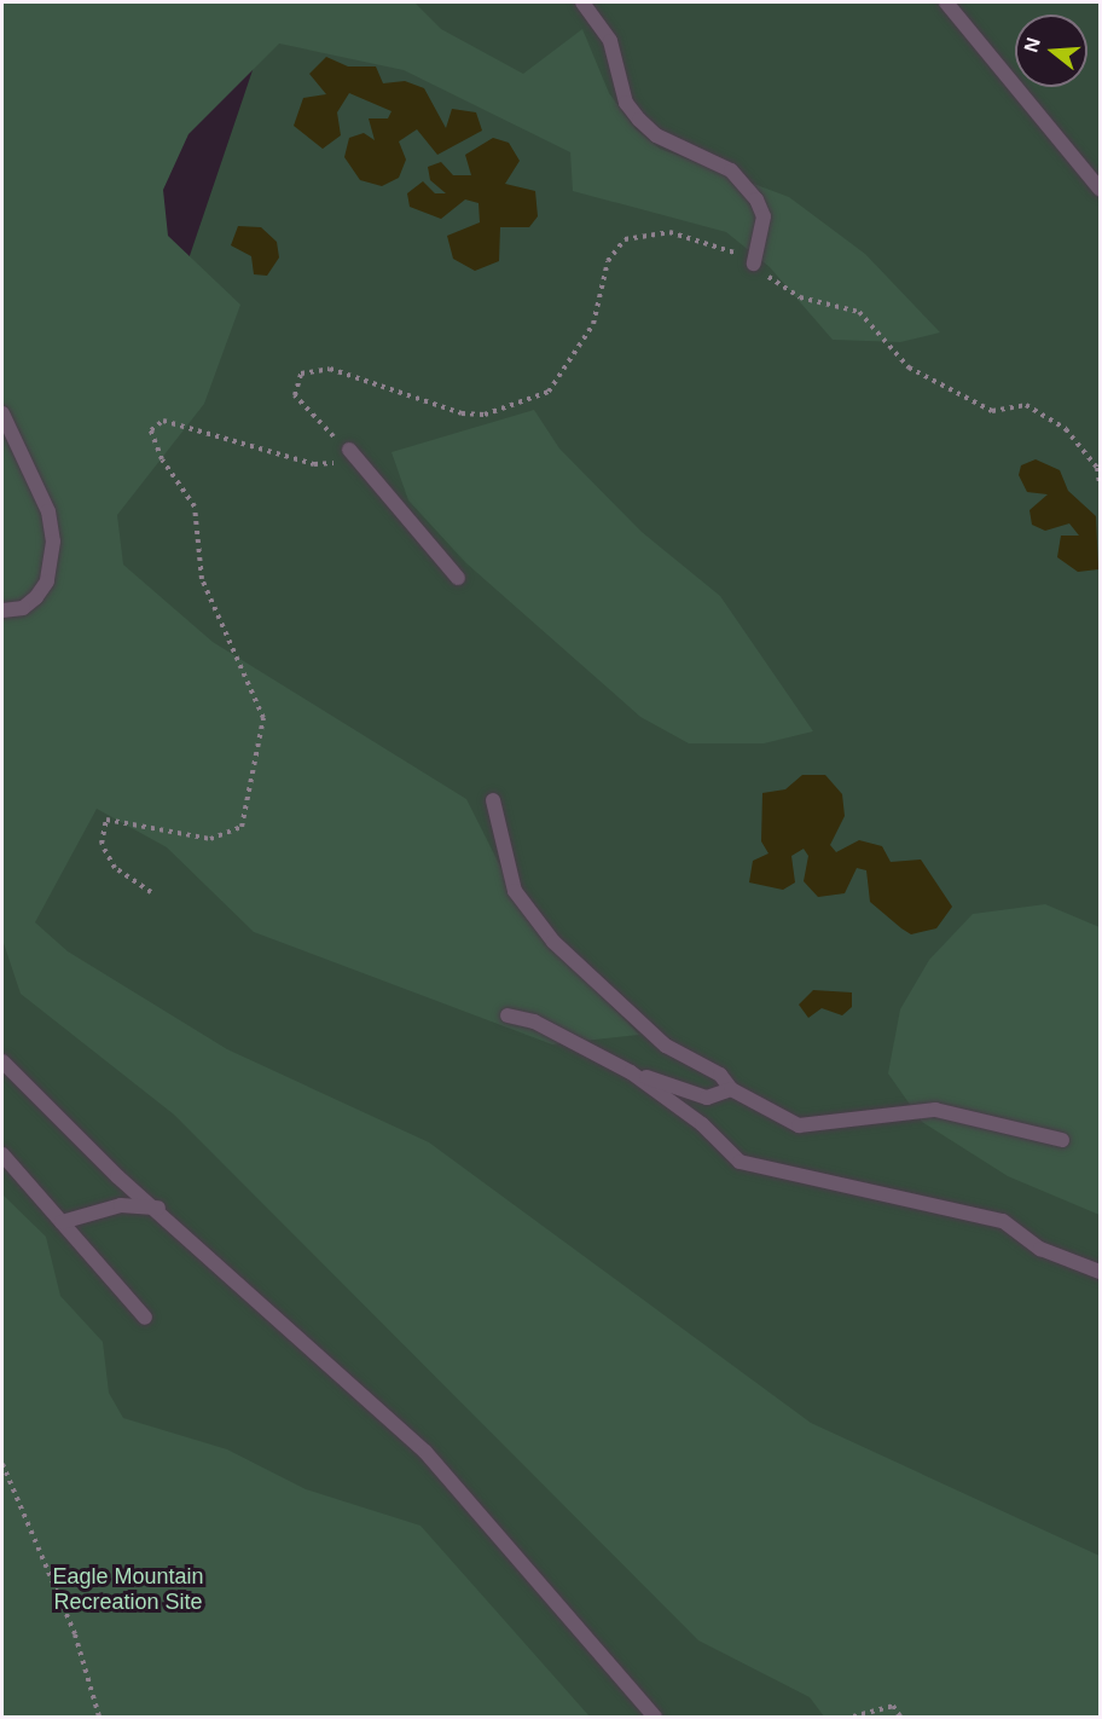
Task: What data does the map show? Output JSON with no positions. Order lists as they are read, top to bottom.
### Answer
{
  "parks": ["Eagle Mountain Recreation Site"],
  "north": "left"
}
